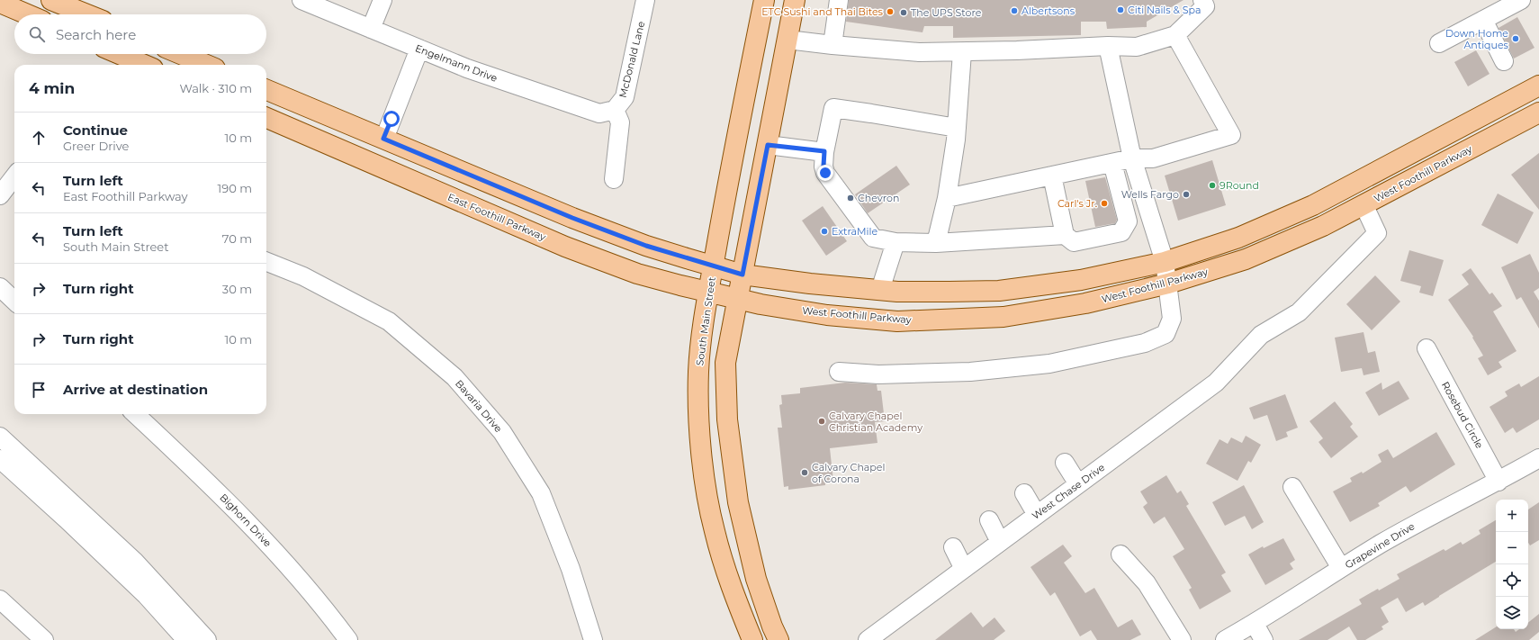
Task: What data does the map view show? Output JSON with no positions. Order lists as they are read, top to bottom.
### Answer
{
  "streets": {
    "main road": ["West Foothill Parkway", "East Foothill Parkway", "South Main Street"],
    "street": [
      "McDonald Lane",
      "Engelmann Drive",
      "Bavaria Drive",
      "Rosebud Circle",
      "West Chase Drive",
      "Bighorn Drive",
      "Grapevine Drive"
    ]
  },
  "crossings": [
    ["McDonald Lane", "Engelmann Drive"],
    ["West Foothill Parkway", "East Foothill Parkway"],
    ["West Foothill Parkway", "West Chase Drive"],
    ["East Foothill Parkway", "South Main Street"],
    ["Rosebud Circle", "Grapevine Drive"]
  ],
  "places": [
    "Citi Nails & Spa",
    "Albertsons",
    "ETC Sushi and Thai Bites",
    "The UPS Store",
    "Down Home Antiques",
    "9Round",
    "Wells Fargo",
    "Chevron",
    "Carl's Jr.",
    "ExtraMile",
    "Calvary Chapel Christian Academy",
    "Calvary Chapel of Corona"
  ],
  "page": {
    "search": "Search here",
    "heading": ["4 min", "Walk · 310 m"],
    "list": [
      ["Continue", "Greer Drive", "10 m"],
      ["Turn left", "East Foothill Parkway", "190 m"],
      ["Turn left", "South Main Street", "70 m"],
      ["Turn right", "30 m"],
      ["Turn right", "10 m"],
      "Arrive at destination"
    ],
    "map_buttons": ["+", "−"]
  }
}
